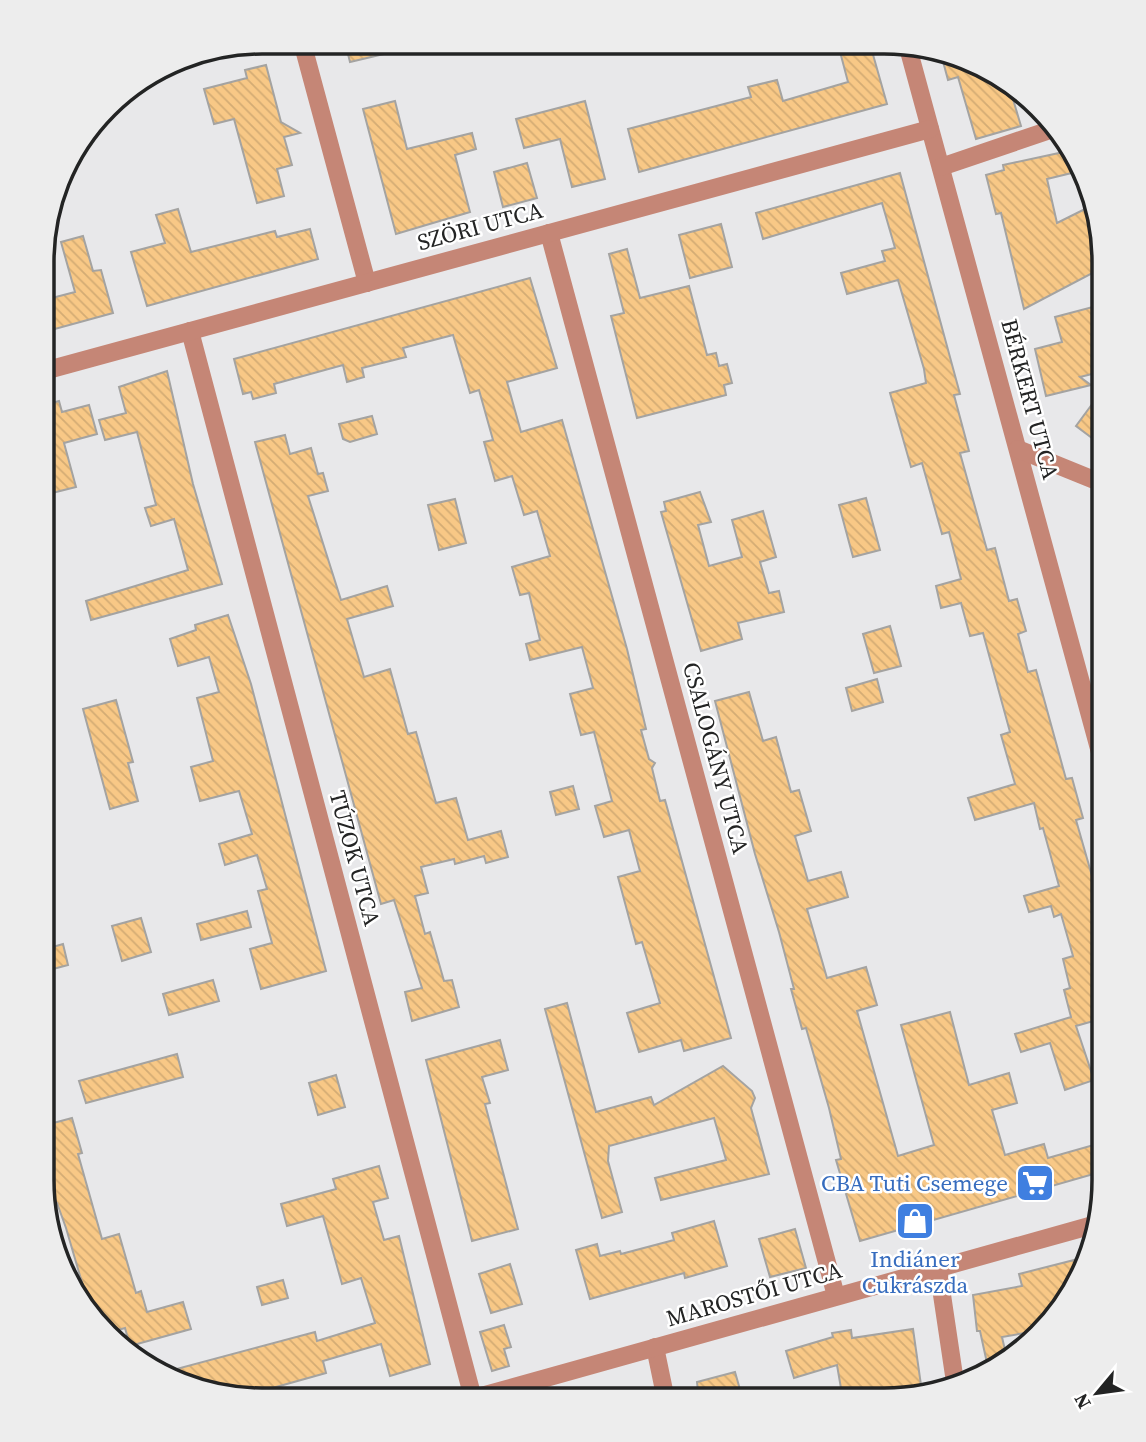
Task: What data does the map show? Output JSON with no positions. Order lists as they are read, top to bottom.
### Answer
{
  "streets": {
    "street": [
      "SZÖRI UTCA",
      "BÉRKERT UTCA",
      "CSALOGÁNY UTCA",
      "TÚZOK UTCA",
      "MAROSTŐI UTCA"
    ]
  },
  "crossings": [
    ["SZÖRI UTCA", "BÉRKERT UTCA"],
    ["SZÖRI UTCA", "CSALOGÁNY UTCA"],
    ["SZÖRI UTCA", "TÚZOK UTCA"],
    ["CSALOGÁNY UTCA", "MAROSTŐI UTCA"]
  ],
  "places": {
    "supermarket": ["CBA Tuti Csemege"],
    "shop": ["Indiáner Cukrászda"]
  },
  "north": "bottom left"
}
